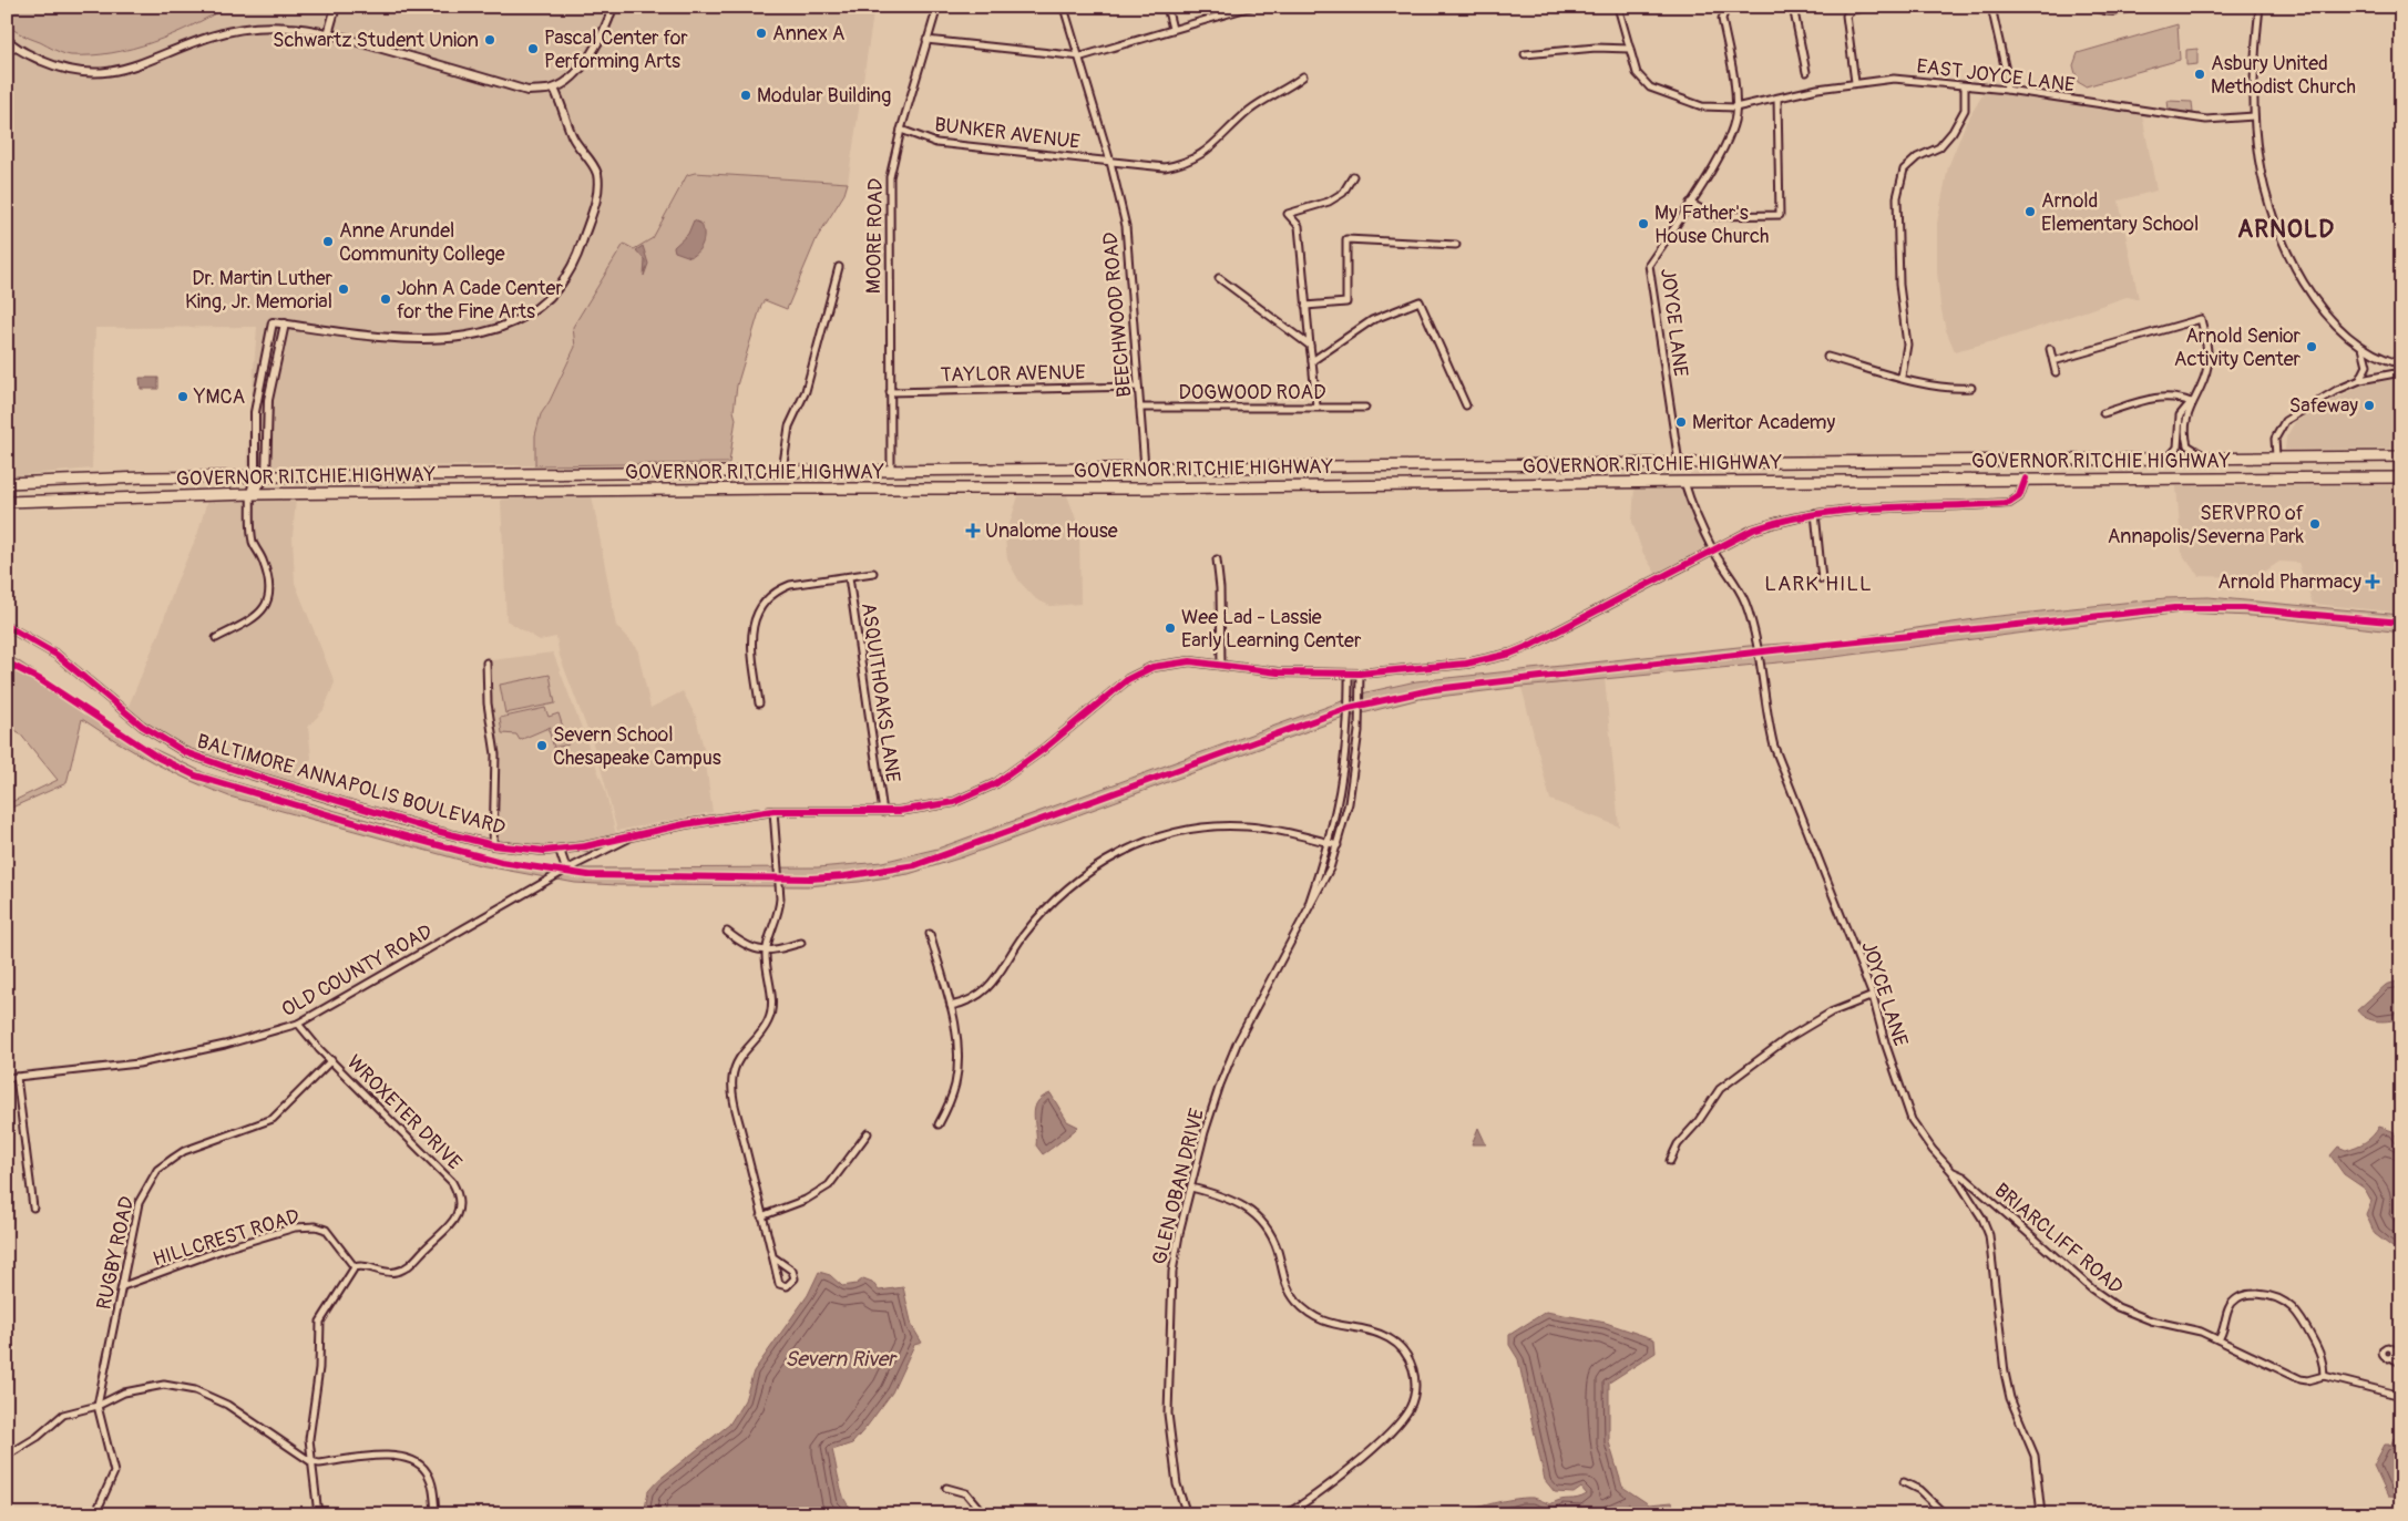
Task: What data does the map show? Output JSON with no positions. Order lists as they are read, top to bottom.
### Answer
{
  "streets": {
    "highway": ["GOVERNOR RITCHIE HIGHWAY"],
    "street": [
      "EAST JOYCE LANE",
      "BUNKER AVENUE",
      "MOORE ROAD",
      "BEECHWOOD ROAD",
      "JOYCE LANE",
      "TAYLOR AVENUE",
      "DOGWOOD ROAD",
      "ASQUITHOAKS LANE",
      "BALTIMORE ANNAPOLIS BOULEVARD",
      "OLD COUNTY ROAD",
      "WROXETER DRIVE",
      "GLEN OBAN DRIVE",
      "HILLCREST ROAD",
      "BRIARCLIFF ROAD",
      "RUGBY ROAD"
    ]
  },
  "crossings": [
    ["EAST JOYCE LANE", "JOYCE LANE"],
    ["BUNKER AVENUE", "MOORE ROAD"],
    ["BUNKER AVENUE", "BEECHWOOD ROAD"],
    ["MOORE ROAD", "TAYLOR AVENUE"],
    ["MOORE ROAD", "GOVERNOR RITCHIE HIGHWAY"],
    ["BEECHWOOD ROAD", "TAYLOR AVENUE"],
    ["BEECHWOOD ROAD", "DOGWOOD ROAD"],
    ["BEECHWOOD ROAD", "GOVERNOR RITCHIE HIGHWAY"],
    ["JOYCE LANE", "GOVERNOR RITCHIE HIGHWAY"],
    ["JOYCE LANE", "BALTIMORE ANNAPOLIS BOULEVARD"],
    ["JOYCE LANE", "BRIARCLIFF ROAD"],
    ["GOVERNOR RITCHIE HIGHWAY", "BALTIMORE ANNAPOLIS BOULEVARD"],
    ["ASQUITHOAKS LANE", "BALTIMORE ANNAPOLIS BOULEVARD"],
    ["BALTIMORE ANNAPOLIS BOULEVARD", "OLD COUNTY ROAD"],
    ["BALTIMORE ANNAPOLIS BOULEVARD", "GLEN OBAN DRIVE"],
    ["OLD COUNTY ROAD", "WROXETER DRIVE"],
    ["WROXETER DRIVE", "HILLCREST ROAD"],
    ["WROXETER DRIVE", "RUGBY ROAD"],
    ["HILLCREST ROAD", "RUGBY ROAD"]
  ],
  "districts": ["ARNOLD", "LARK HILL"],
  "water": ["Severn River"],
  "places": {
    "other": [
      "Annex A",
      "Schwartz Student Union",
      "Pascal Center for Performing Arts",
      "Asbury United Methodist Church",
      "Modular Building",
      "Arnold Elementary School",
      "My Father's House Church",
      "Anne Arundel Community College",
      "Dr. Martin Luther King, Jr. Memorial",
      "John A Cade Center for the Fine Arts",
      "Arnold Senior Activity Center",
      "YMCA",
      "Safeway",
      "Meritor Academy",
      "SERVPRO of Annapolis/Severna Park",
      "Wee Lad - Lassie Early Learning Center",
      "Severn School Chesapeake Campus"
    ],
    "health": ["Unalome House", "Arnold Pharmacy"]
  }
}
